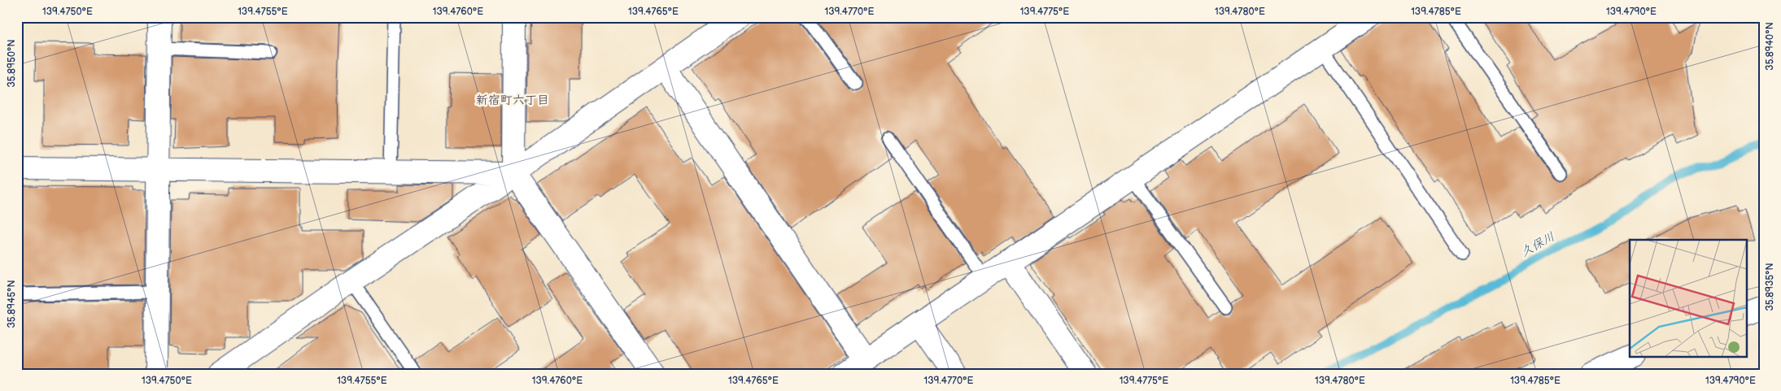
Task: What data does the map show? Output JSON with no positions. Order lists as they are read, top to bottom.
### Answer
{
  "districts": ["新宿町六丁目"],
  "water": ["久保川"],
  "coordinates": [
    "139.4750°E",
    "139.4755°E",
    "139.4760°E",
    "139.4765°E",
    "139.4770°E",
    "139.4775°E",
    "139.4780°E",
    "139.4785°E",
    "139.4790°E",
    "35.8940°N",
    "35.8950°N",
    "35.8935°N",
    "35.8945°N"
  ]
}
